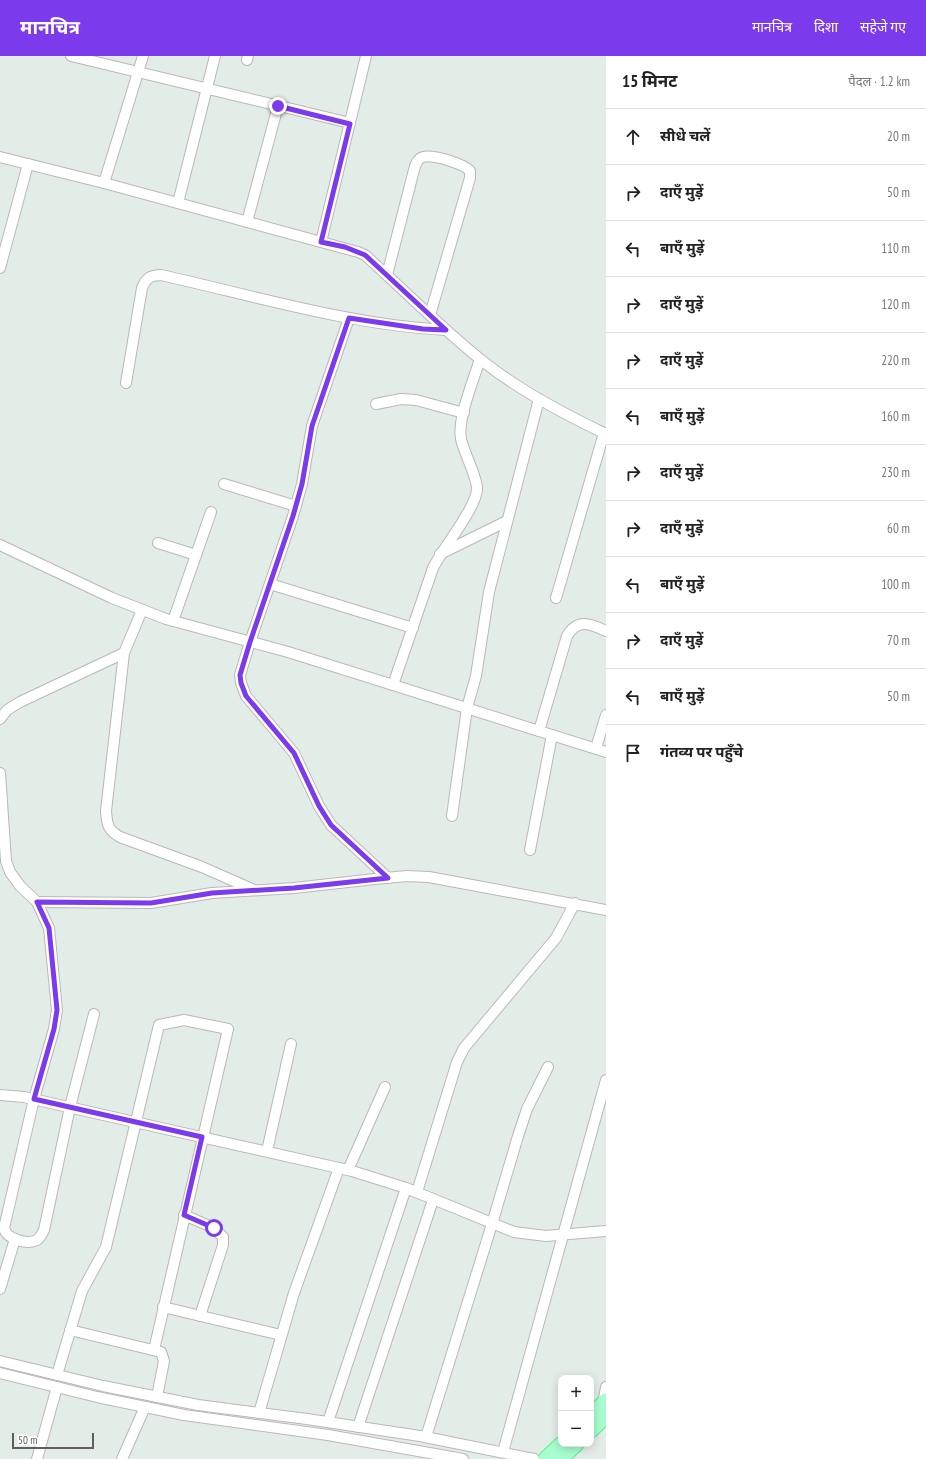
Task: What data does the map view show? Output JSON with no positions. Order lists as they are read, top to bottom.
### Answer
{
  "scale_bar": "50 m",
  "page": {
    "header": "मानचित्र",
    "nav": ["मानचित्र", "दिशा", "सहेजे गए"],
    "heading": ["15 मिनट", "पैदल · 1.2 km"],
    "list": [
      ["सीधे चलें", "20 m"],
      ["दाएँ मुड़ें", "50 m"],
      ["बाएँ मुड़ें", "110 m"],
      ["दाएँ मुड़ें", "120 m"],
      ["दाएँ मुड़ें", "220 m"],
      ["बाएँ मुड़ें", "160 m"],
      ["दाएँ मुड़ें", "230 m"],
      ["दाएँ मुड़ें", "60 m"],
      ["बाएँ मुड़ें", "100 m"],
      ["दाएँ मुड़ें", "70 m"],
      ["बाएँ मुड़ें", "50 m"],
      "गंतव्य पर पहुँचे"
    ],
    "map_buttons": ["+", "−"],
    "scale": "50 m"
  }
}
